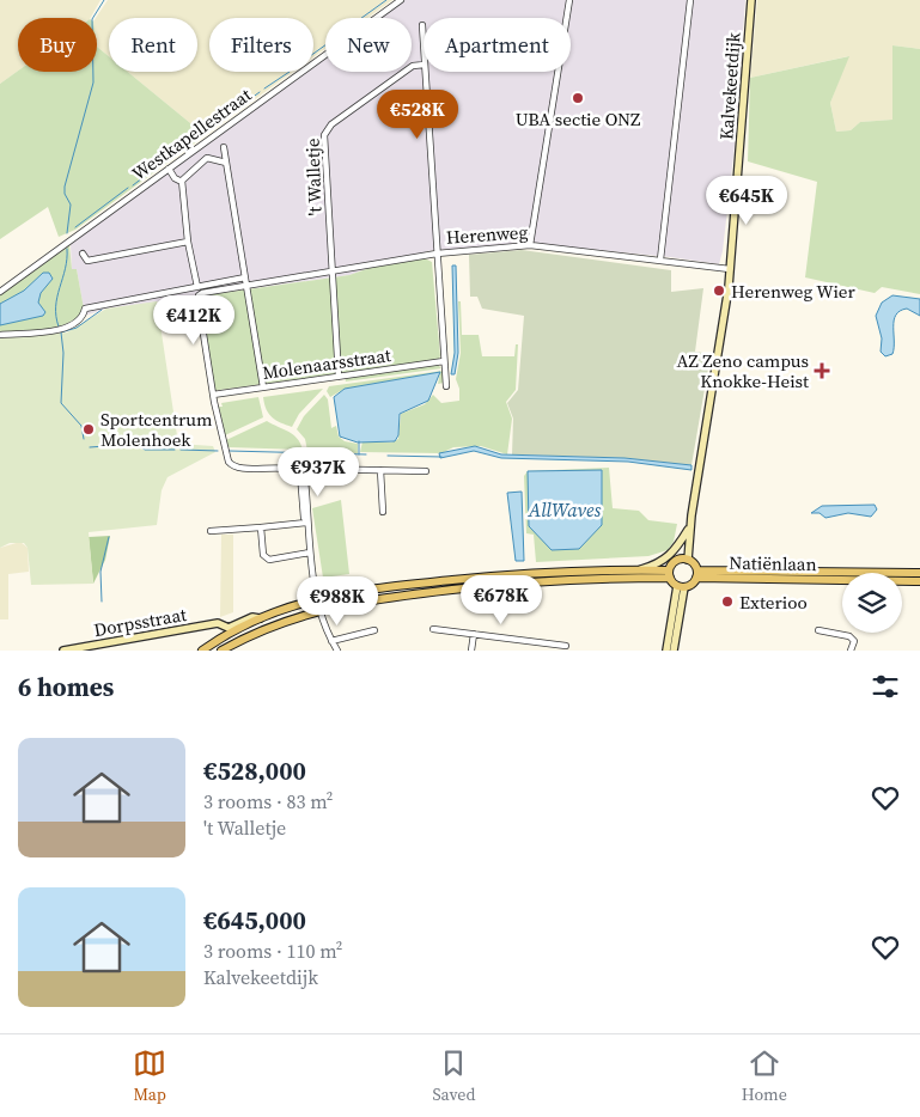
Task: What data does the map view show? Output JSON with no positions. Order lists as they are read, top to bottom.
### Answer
{
  "streets": {
    "main road": ["Natiënlaan"],
    "street": [
      "Kalvekeetdijk",
      "Westkapellestraat",
      "'t Walletje",
      "Herenweg",
      "Molenaarsstraat",
      "Dorpsstraat"
    ]
  },
  "crossings": [
    ["Kalvekeetdijk", "Herenweg"],
    ["Kalvekeetdijk", "Natiënlaan"],
    ["'t Walletje", "Herenweg"]
  ],
  "water": ["AllWaves"],
  "places": {
    "other": [
      "UBA sectie ONZ",
      "Herenweg Wier",
      "Sportcentrum Molenhoek",
      "Exterioo"
    ],
    "health": ["AZ Zeno campus Knokke-Heist"]
  },
  "page": {
    "chip": [
      "Buy",
      "Rent",
      "Filters",
      "New",
      "Apartment"
    ],
    "price": [
      "€528K",
      "€645K",
      "€412K",
      "€937K",
      "€678K",
      "€988K"
    ],
    "heading": "6 homes",
    "list": [
      {
        "name": "€528,000",
        "note": "3 rooms · 83 m² · 't Walletje"
      },
      {
        "name": "€645,000",
        "note": "3 rooms · 110 m² · Kalvekeetdijk"
      }
    ],
    "tabs": ["Map", "Saved", "Home"]
  }
}
